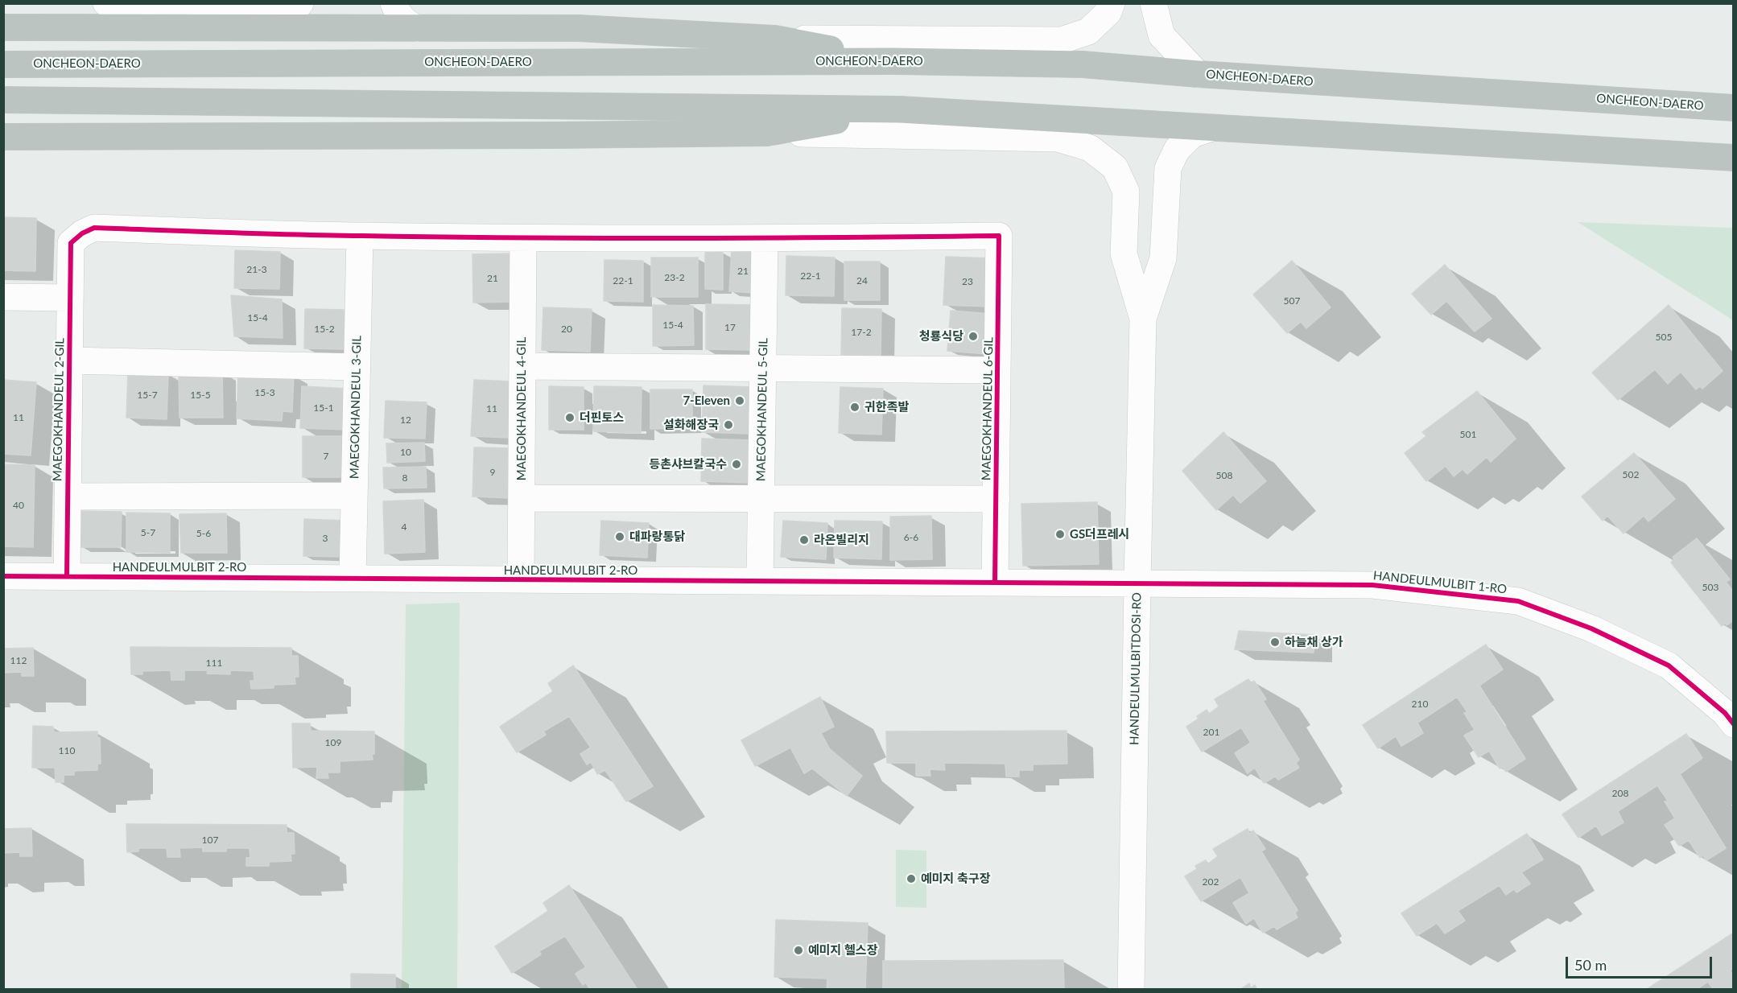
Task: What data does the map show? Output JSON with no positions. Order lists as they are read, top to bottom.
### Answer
{
  "streets": {
    "highway": ["ONCHEON-DAERO"],
    "street": [
      "MAEGOKHANDEUL 3-GIL",
      "MAEGOKHANDEUL 4-GIL",
      "MAEGOKHANDEUL 6-GIL",
      "MAEGOKHANDEUL 2-GIL",
      "MAEGOKHANDEUL 5-GIL",
      "HANDEULMULBIT 2-RO",
      "HANDEULMULBIT 1-RO",
      "HANDEULMULBITDOSI-RO"
    ]
  },
  "crossings": [
    ["MAEGOKHANDEUL 3-GIL", "MAEGOKHANDEUL 2-GIL"],
    ["MAEGOKHANDEUL 3-GIL", "HANDEULMULBIT 2-RO"],
    ["MAEGOKHANDEUL 4-GIL", "HANDEULMULBIT 2-RO"],
    ["MAEGOKHANDEUL 6-GIL", "MAEGOKHANDEUL 5-GIL"],
    ["MAEGOKHANDEUL 6-GIL", "HANDEULMULBIT 2-RO"],
    ["MAEGOKHANDEUL 2-GIL", "HANDEULMULBIT 2-RO"],
    ["MAEGOKHANDEUL 5-GIL", "HANDEULMULBIT 2-RO"],
    ["HANDEULMULBIT 2-RO", "HANDEULMULBIT 1-RO"],
    ["HANDEULMULBIT 2-RO", "HANDEULMULBITDOSI-RO"],
    ["HANDEULMULBIT 1-RO", "HANDEULMULBITDOSI-RO"]
  ],
  "places": [
    "청룡식당",
    "7-Eleven",
    "귀한족발",
    "더핀토스",
    "설화해장국",
    "등촌샤브칼국수",
    "GS더프레시",
    "대파랑통닭",
    "라온빌리지",
    "하늘채 상가",
    "예미지 축구장",
    "예미지 헬스장"
  ],
  "house_numbers": [
    "21-3",
    "21",
    "22-1",
    "23-2",
    "21",
    "22-1",
    "24",
    "23",
    "507",
    "15-4",
    "15-4",
    "17",
    "15-2",
    "20",
    "17-2",
    "505",
    "15-3",
    "15-7",
    "15-5",
    "15-1",
    "11",
    "11",
    "12",
    "501",
    "10",
    "7",
    "9",
    "502",
    "508",
    "8",
    "40",
    "4",
    "5-7",
    "5-6",
    "6-6",
    "3",
    "503",
    "112",
    "111",
    "210",
    "201",
    "109",
    "110",
    "208",
    "107",
    "202"
  ],
  "scale_bar": "50 m"
}
